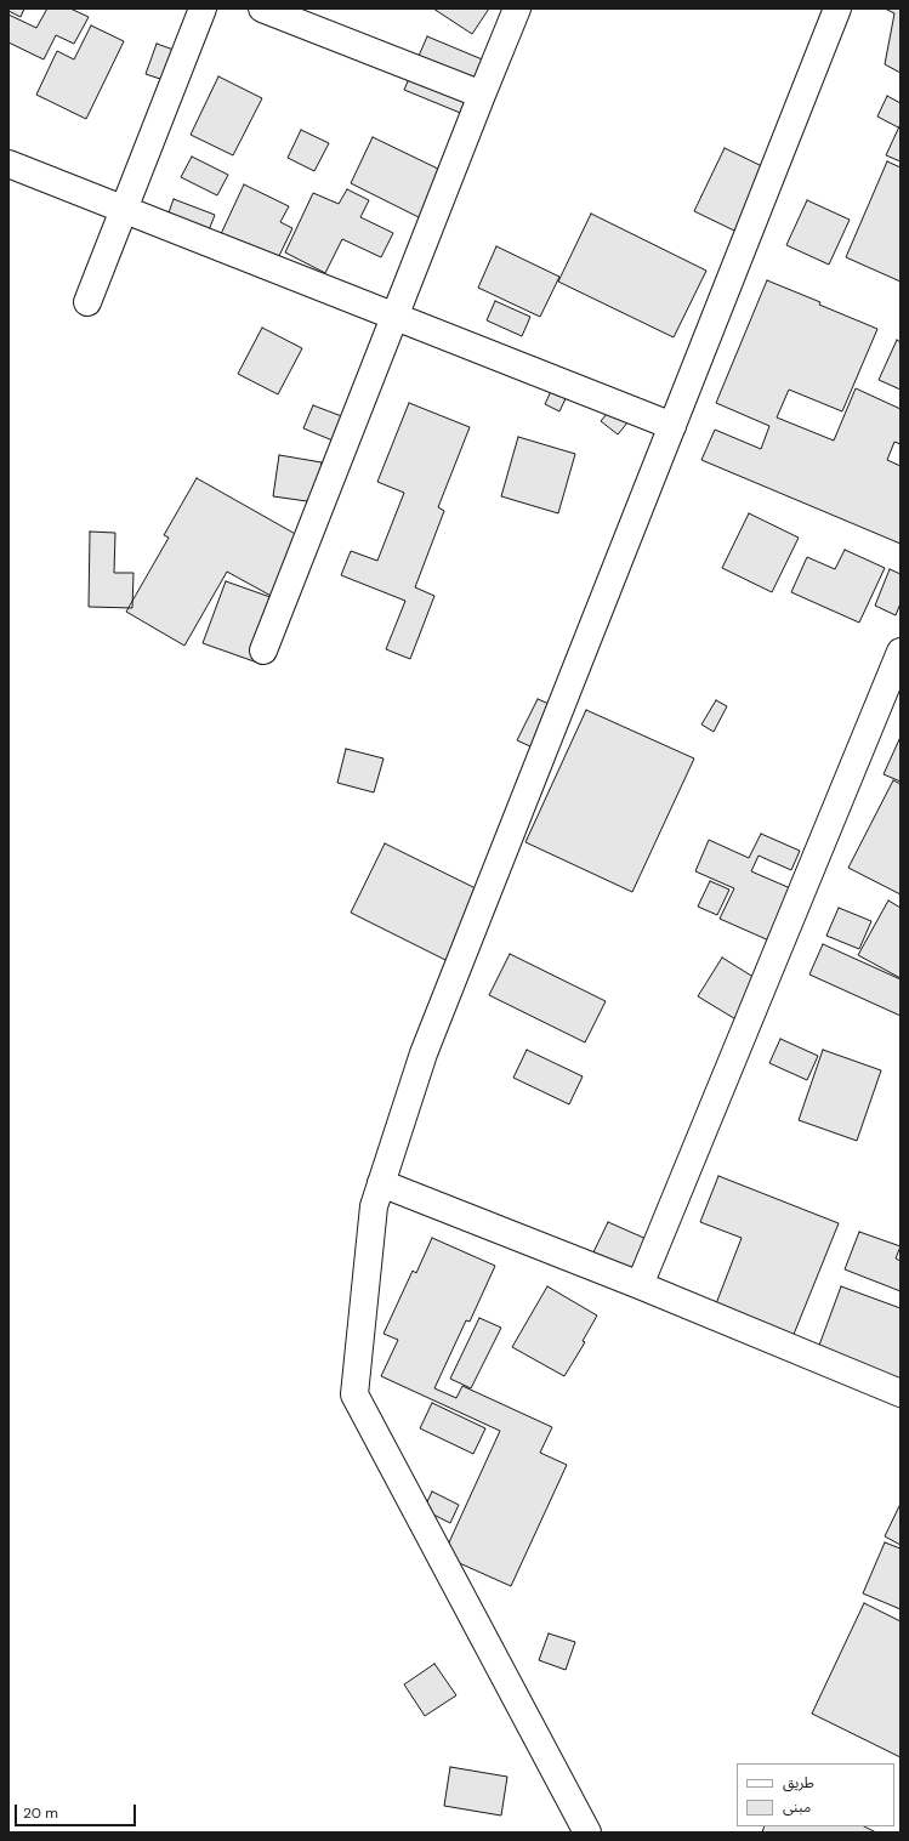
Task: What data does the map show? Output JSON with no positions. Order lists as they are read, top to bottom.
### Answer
{
  "legend": ["طريق", "مبنى"],
  "scale_bar": "20 m"
}
